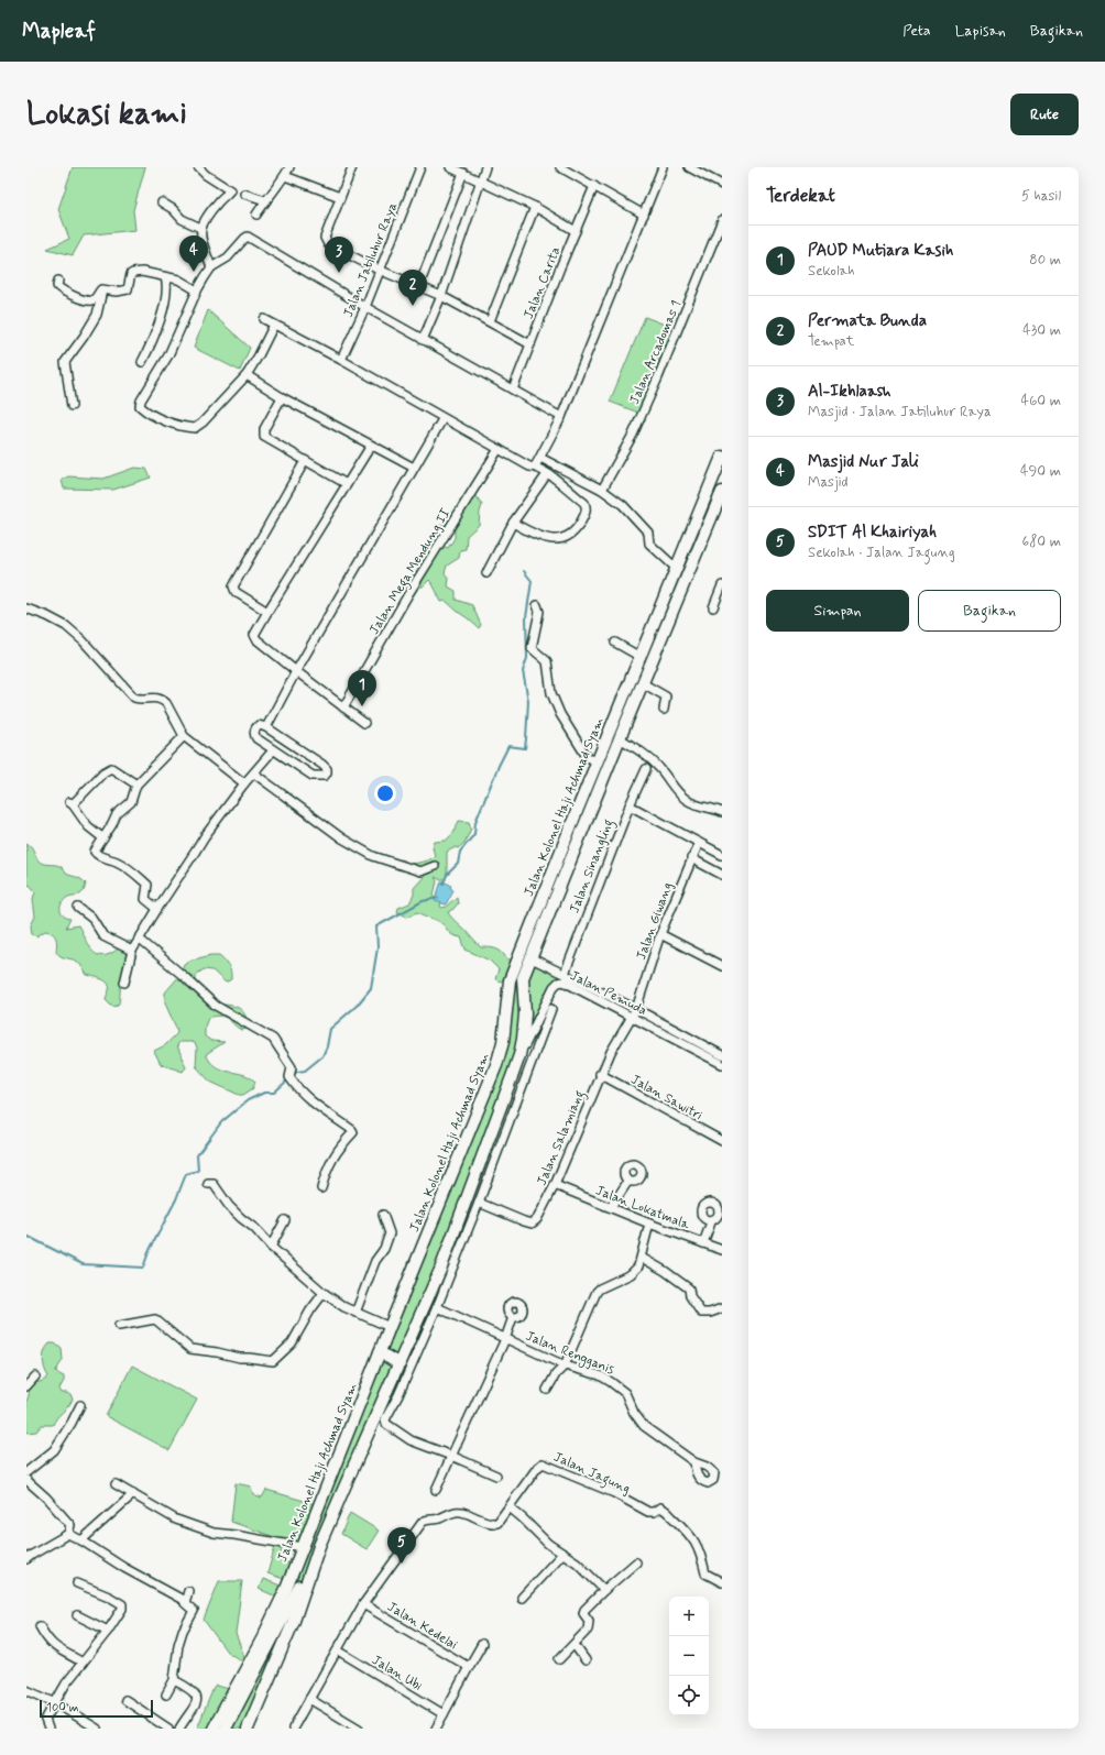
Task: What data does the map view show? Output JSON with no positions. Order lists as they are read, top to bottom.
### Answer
{
  "streets": {
    "main road": ["Jalan Kolonel Haji Achmad Syam"],
    "street": [
      "Jalan Jatiluhur Raya",
      "Jalan Carita",
      "Jalan Arcadomas 1",
      "Jalan Mega Mendung II",
      "Jalan Sinangling",
      "Jalan Giwang",
      "Jalan Pemuda",
      "Jalan Sawitri",
      "Jalan Salamiang",
      "Jalan Lokatmala",
      "Jalan Rengganis",
      "Jalan Jagung",
      "Jalan Kedelai",
      "Jalan Ubi"
    ]
  },
  "crossings": [
    ["Jalan Kolonel Haji Achmad Syam", "Jalan Pemuda"],
    ["Jalan Sinangling", "Jalan Pemuda"],
    ["Jalan Giwang", "Jalan Pemuda"],
    ["Jalan Giwang", "Jalan Salamiang"],
    ["Jalan Pemuda", "Jalan Salamiang"],
    ["Jalan Sawitri", "Jalan Salamiang"],
    ["Jalan Salamiang", "Jalan Lokatmala"],
    ["Jalan Jagung", "Jalan Kedelai"],
    ["Jalan Jagung", "Jalan Ubi"]
  ],
  "scale_bar": "100 m",
  "page": {
    "header": "Mapleaf",
    "nav": ["Peta", "Lapisan", "Bagikan"],
    "buttons": [
      "Rute",
      ["Simpan", "Bagikan"]
    ],
    "title": "Lokasi kami",
    "heading": ["Terdekat", "5 hasil"],
    "list": [
      {
        "mark": "1",
        "name": "PAUD Mutiara Kasih",
        "note": "Sekolah",
        "value": "80 m"
      },
      {
        "mark": "2",
        "name": "Permata Bunda",
        "note": "Tempat",
        "value": "430 m"
      },
      {
        "mark": "3",
        "name": "Al-Ikhlaash",
        "note": "Masjid · Jalan Jatiluhur Raya",
        "value": "460 m"
      },
      {
        "mark": "4",
        "name": "Masjid Nur Jali",
        "note": "Masjid",
        "value": "490 m"
      },
      {
        "mark": "5",
        "name": "SDIT Al Khairiyah",
        "note": "Sekolah · Jalan Jagung",
        "value": "680 m"
      }
    ],
    "pins": [
      "4",
      "3",
      "2",
      "1",
      "5"
    ],
    "map_buttons": ["+", "−"],
    "scale": "100 m"
  }
}
